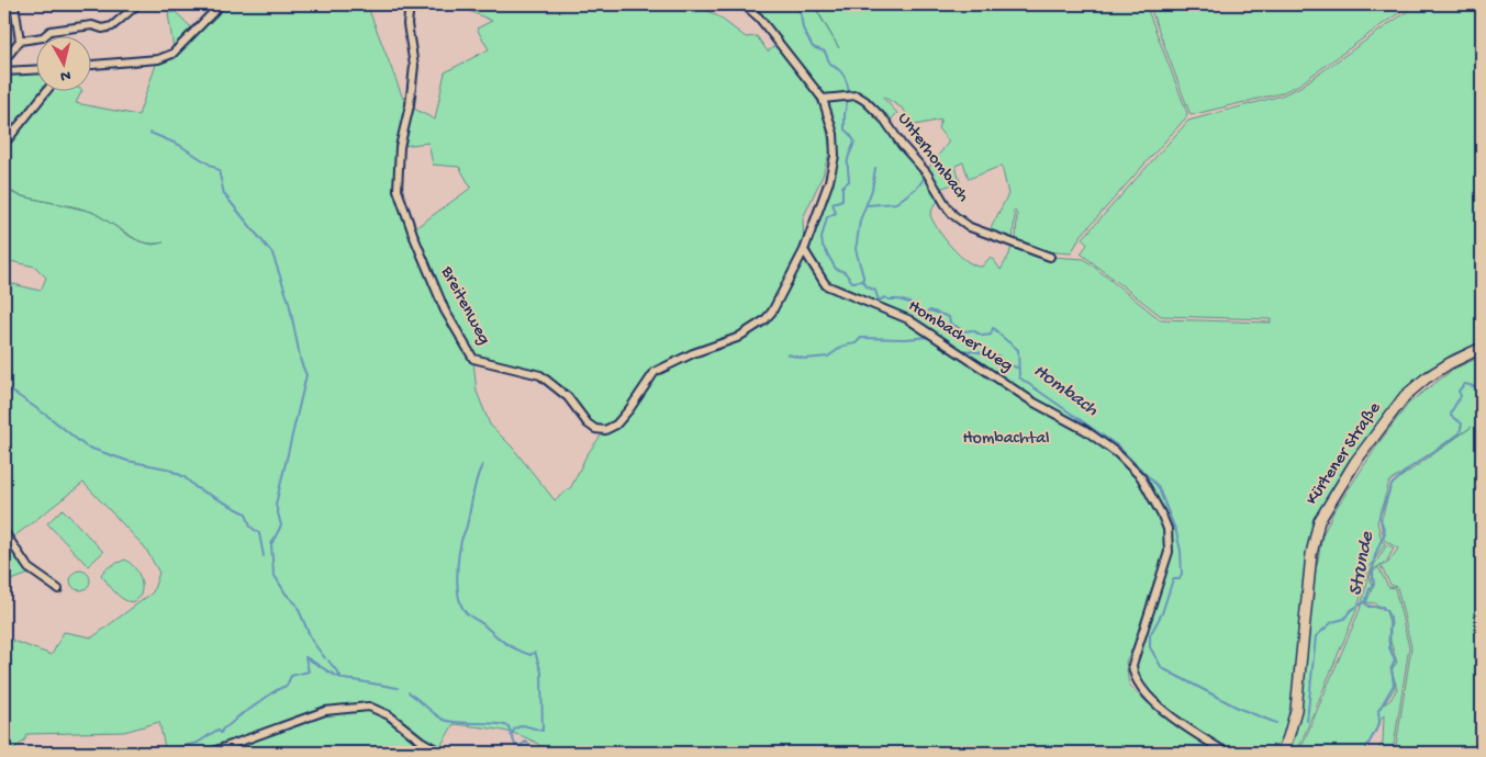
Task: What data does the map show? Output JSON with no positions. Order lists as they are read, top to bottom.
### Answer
{
  "streets": {
    "main road": ["Kürtener Straße"],
    "street": ["Unterhombach", "Breitenweg", "Hombacher Weg"]
  },
  "crossings": [
    ["Breitenweg", "Hombacher Weg"]
  ],
  "water": ["Hombach", "Strunde"],
  "parks": ["Hombachtal"],
  "north": "bottom"
}
